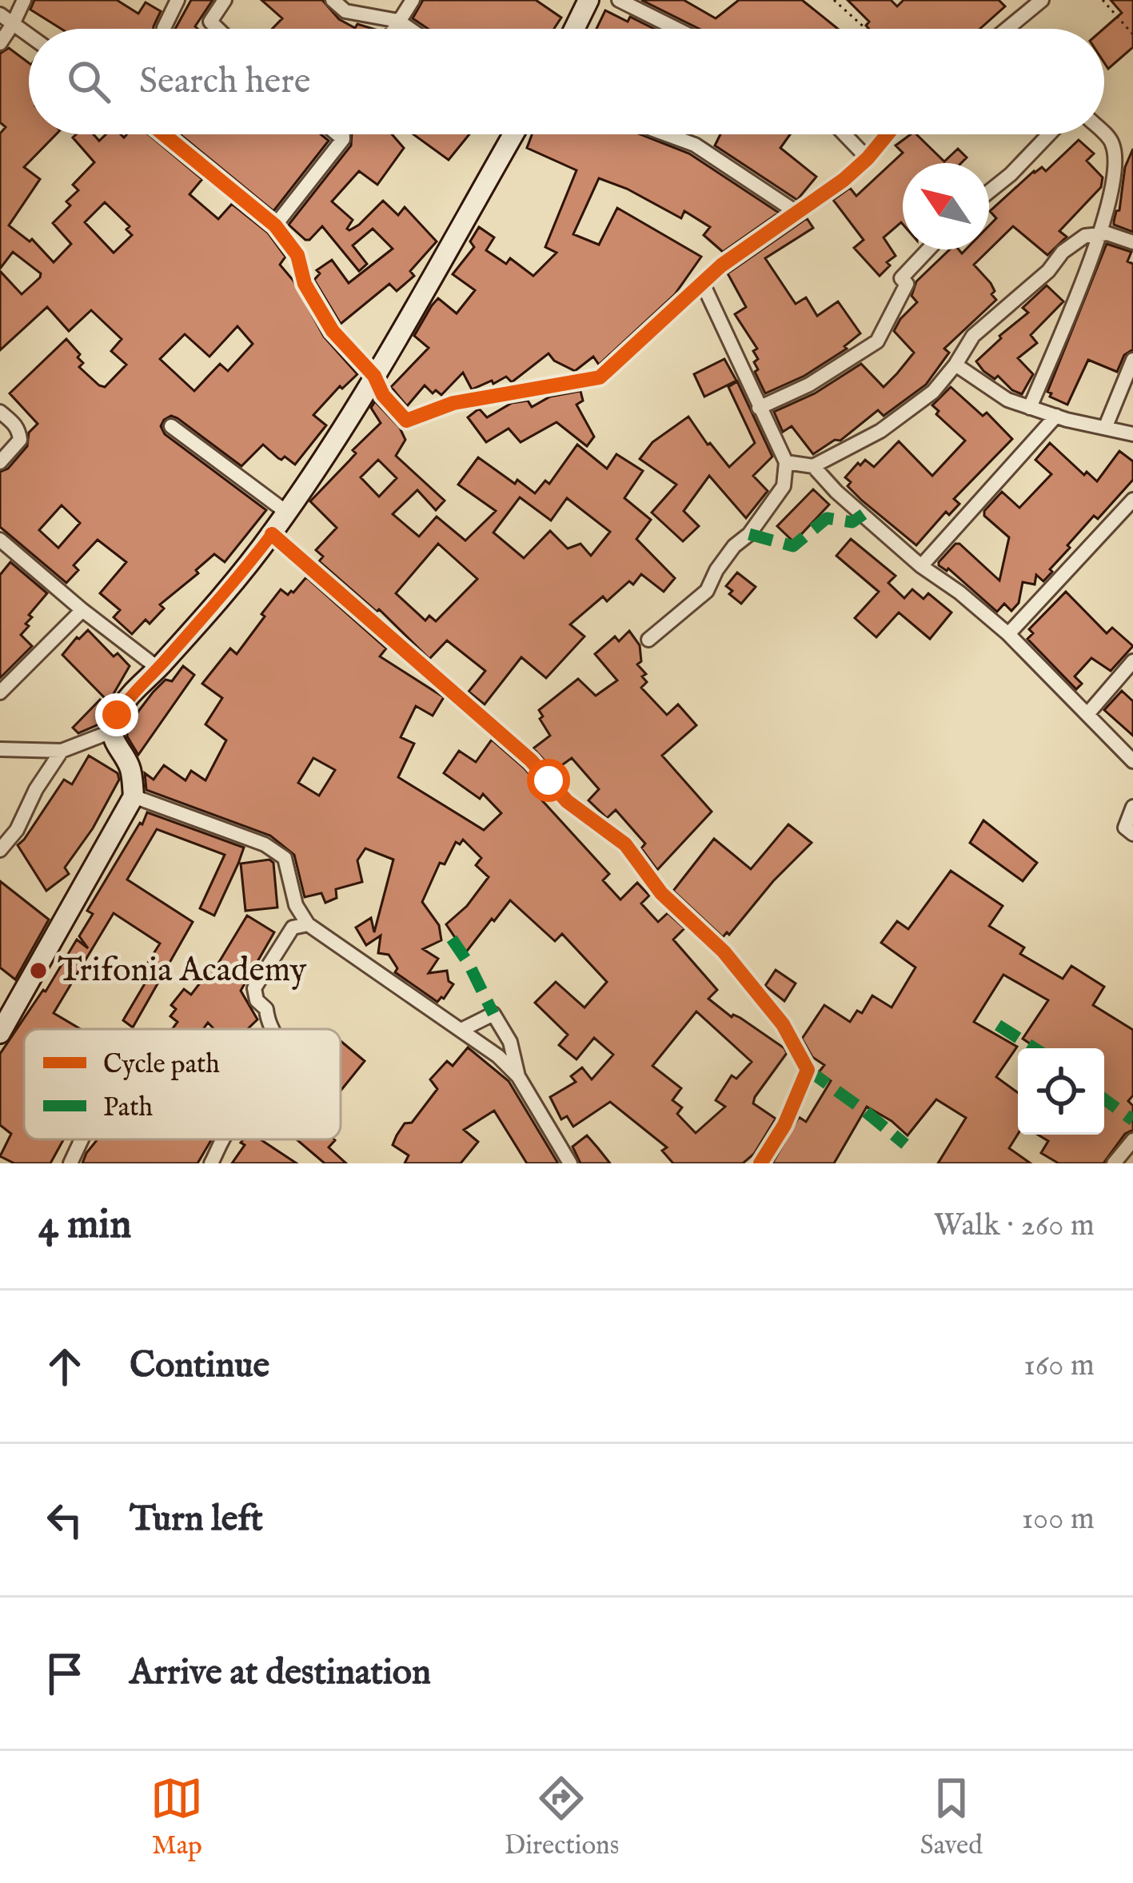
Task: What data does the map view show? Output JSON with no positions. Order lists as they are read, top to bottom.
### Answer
{
  "places": ["Trifonia Academy"],
  "legend": ["Cycle path", "Path"],
  "north": "top left",
  "page": {
    "search": "Search here",
    "heading": ["4 min", "Walk · 260 m"],
    "list": [
      ["Continue", "160 m"],
      ["Turn left", "100 m"],
      "Arrive at destination"
    ],
    "nav": ["Map", "Directions", "Saved"]
  }
}
